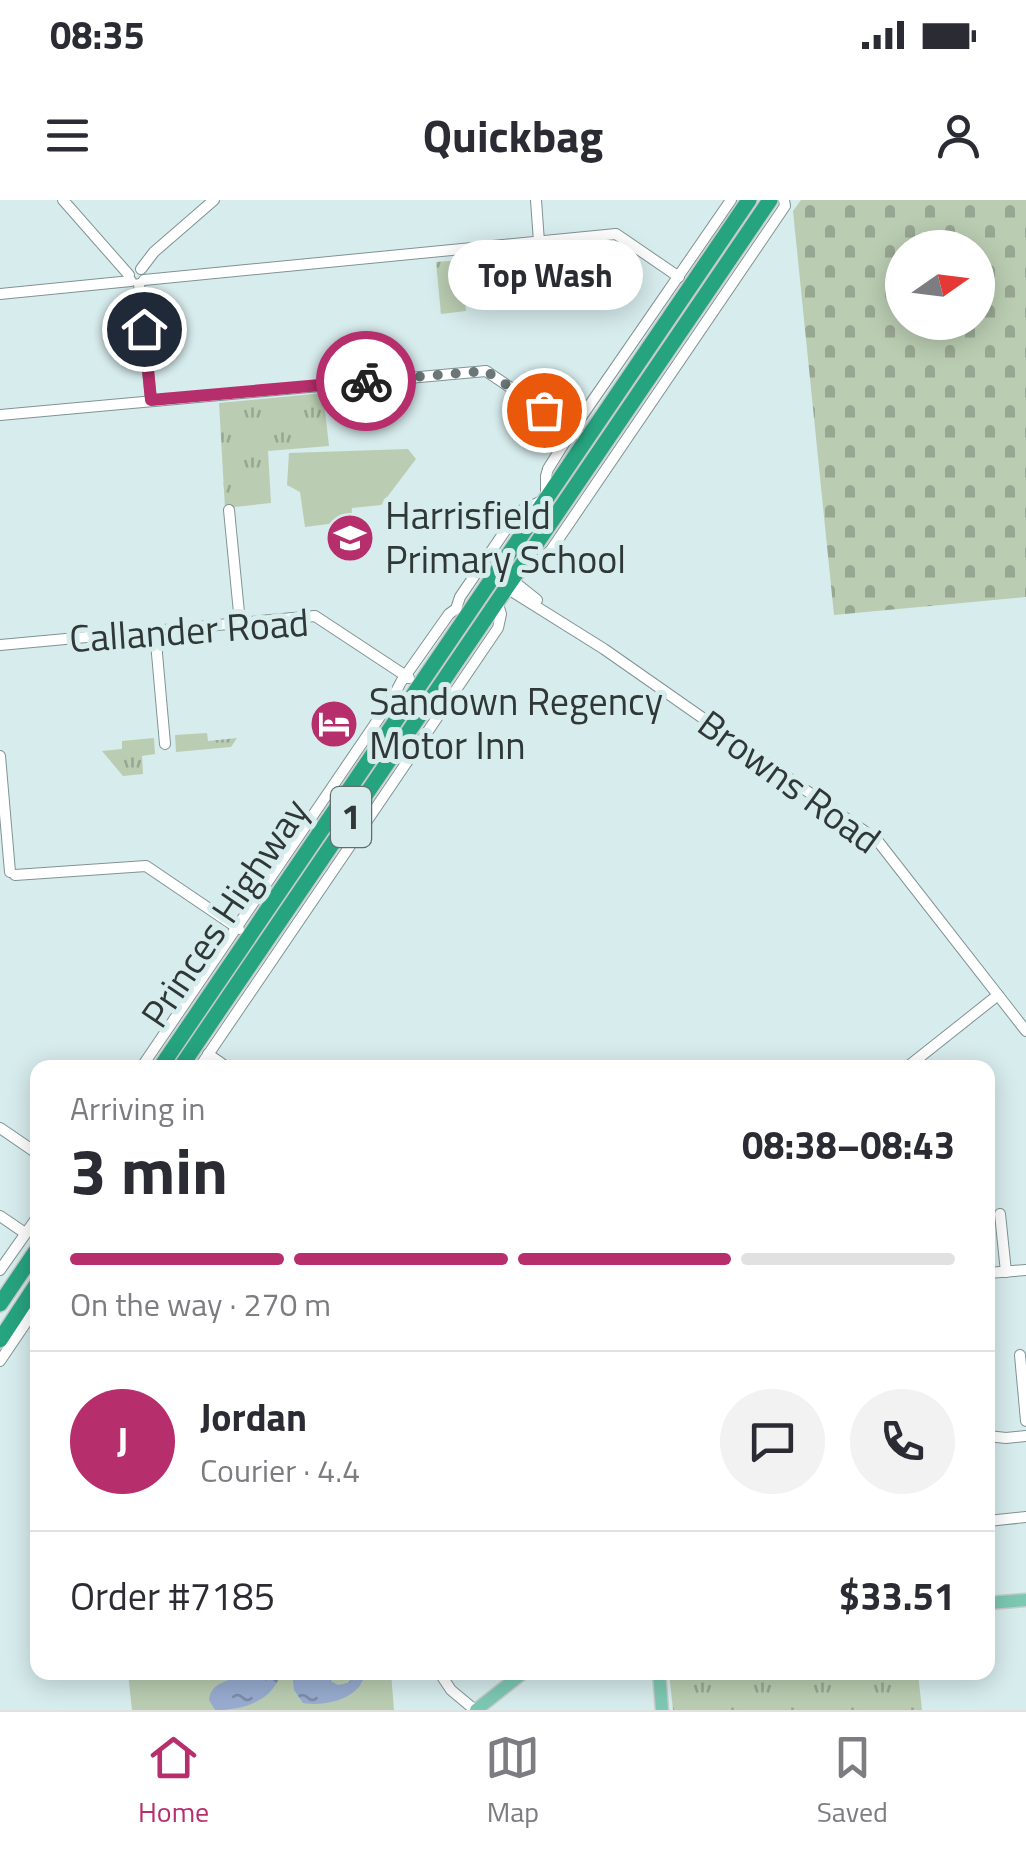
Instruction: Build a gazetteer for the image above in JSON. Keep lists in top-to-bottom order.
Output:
{
  "streets": {
    "highway": ["1", "Princes Highway"],
    "street": ["Callander Road", "Browns Road"]
  },
  "crossings": [
    ["Callander Road", "Princes Highway"],
    ["Browns Road", "Princes Highway"]
  ],
  "places": {
    "other": ["Top Wash"],
    "school or university": ["Harrisfield Primary School"],
    "hotel": ["Sandown Regency Motor Inn"]
  },
  "north": "right",
  "page": {
    "status": "08:35",
    "header": "Quickbag",
    "bubble": "Top Wash",
    "heading": ["3 min", "Arriving in", "08:38–08:43"],
    "panel": [
      "Jordan",
      "Courier · 4.4",
      "Order #7185",
      "$33.51"
    ],
    "bar": "On the way · 270 m",
    "round": "J",
    "tabs": ["Home", "Map", "Saved"]
  }
}
